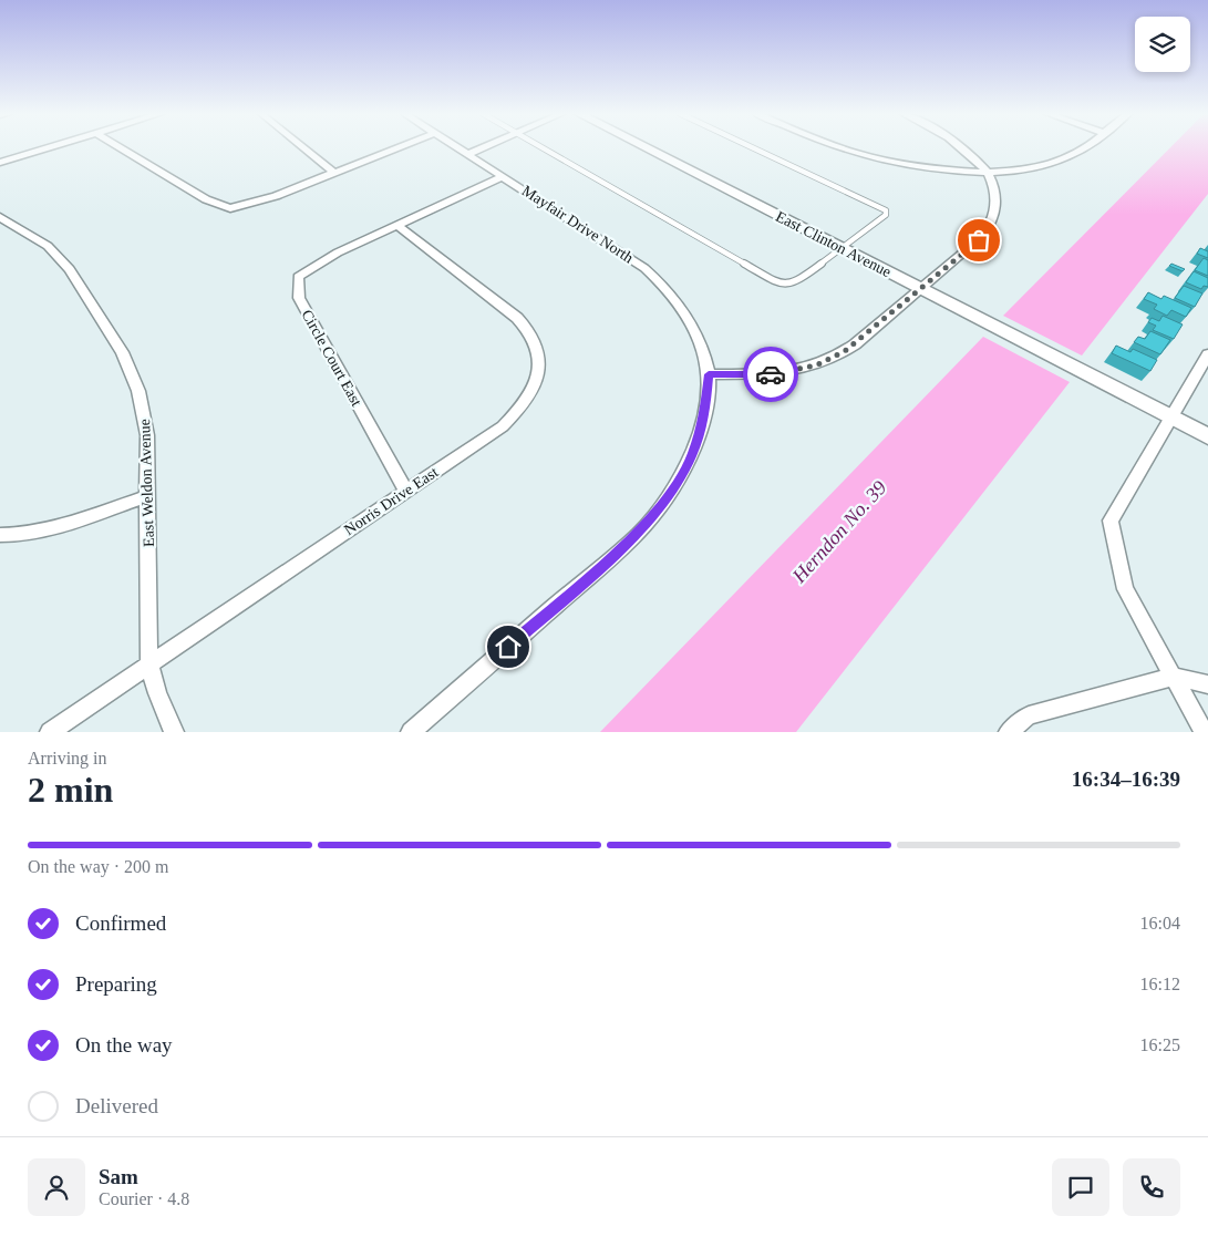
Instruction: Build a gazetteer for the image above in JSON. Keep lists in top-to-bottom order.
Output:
{
  "streets": {
    "main road": ["East Clinton Avenue"],
    "street": [
      "Mayfair Drive North",
      "Circle Court East",
      "East Weldon Avenue",
      "Norris Drive East"
    ]
  },
  "crossings": [
    ["Mayfair Drive North", "Circle Court East"],
    ["Circle Court East", "Norris Drive East"],
    ["East Weldon Avenue", "Norris Drive East"]
  ],
  "water": ["Herndon No. 39"],
  "page": {
    "heading": ["2 min", "Arriving in", "16:34–16:39"],
    "panel": ["Sam", "Courier · 4.8"],
    "bar": "On the way · 200 m",
    "list": [
      ["Confirmed", "16:04"],
      ["Preparing", "16:12"],
      ["On the way", "16:25"],
      "Delivered"
    ]
  }
}
